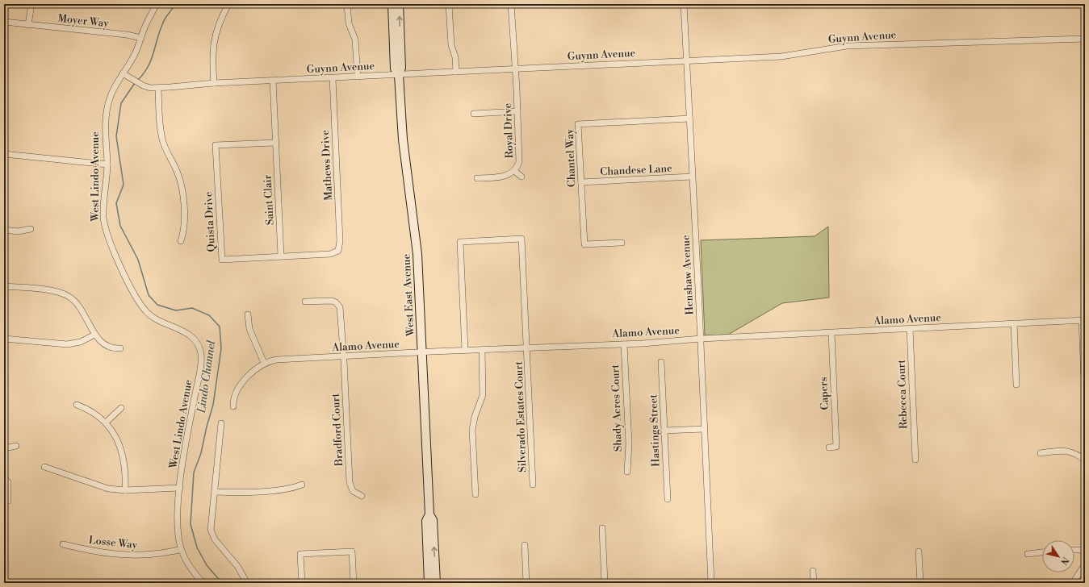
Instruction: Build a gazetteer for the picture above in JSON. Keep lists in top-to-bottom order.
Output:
{
  "streets": {
    "main road": ["West East Avenue"],
    "street": [
      "Moyer Way",
      "Guynn Avenue",
      "Royal Drive",
      "Chantel Way",
      "Mathews Drive",
      "Chandese Lane",
      "West Lindo Avenue",
      "Saint Clair",
      "Quista Drive",
      "Henshaw Avenue",
      "Alamo Avenue",
      "Capers",
      "Rebecca Court",
      "Shady Acres Court",
      "Silverado Estates Court",
      "Bradford Court",
      "Hastings Street",
      "Losse Way"
    ]
  },
  "crossings": [
    ["Moyer Way", "West Lindo Avenue"],
    ["Guynn Avenue", "Royal Drive"],
    ["Guynn Avenue", "Mathews Drive"],
    ["Guynn Avenue", "West Lindo Avenue"],
    ["Guynn Avenue", "Saint Clair"],
    ["Guynn Avenue", "Henshaw Avenue"],
    ["Guynn Avenue", "West East Avenue"],
    ["Chantel Way", "Chandese Lane"],
    ["Chantel Way", "Henshaw Avenue"],
    ["Mathews Drive", "Quista Drive"],
    ["Chandese Lane", "Henshaw Avenue"],
    ["West Lindo Avenue", "Losse Way"],
    ["Saint Clair", "Quista Drive"],
    ["Henshaw Avenue", "Alamo Avenue"],
    ["West East Avenue", "Alamo Avenue"],
    ["Alamo Avenue", "Capers"],
    ["Alamo Avenue", "Rebecca Court"],
    ["Alamo Avenue", "Shady Acres Court"],
    ["Alamo Avenue", "Silverado Estates Court"],
    ["Alamo Avenue", "Bradford Court"]
  ],
  "water": ["Lindo Channel"],
  "north": "bottom right"
}
